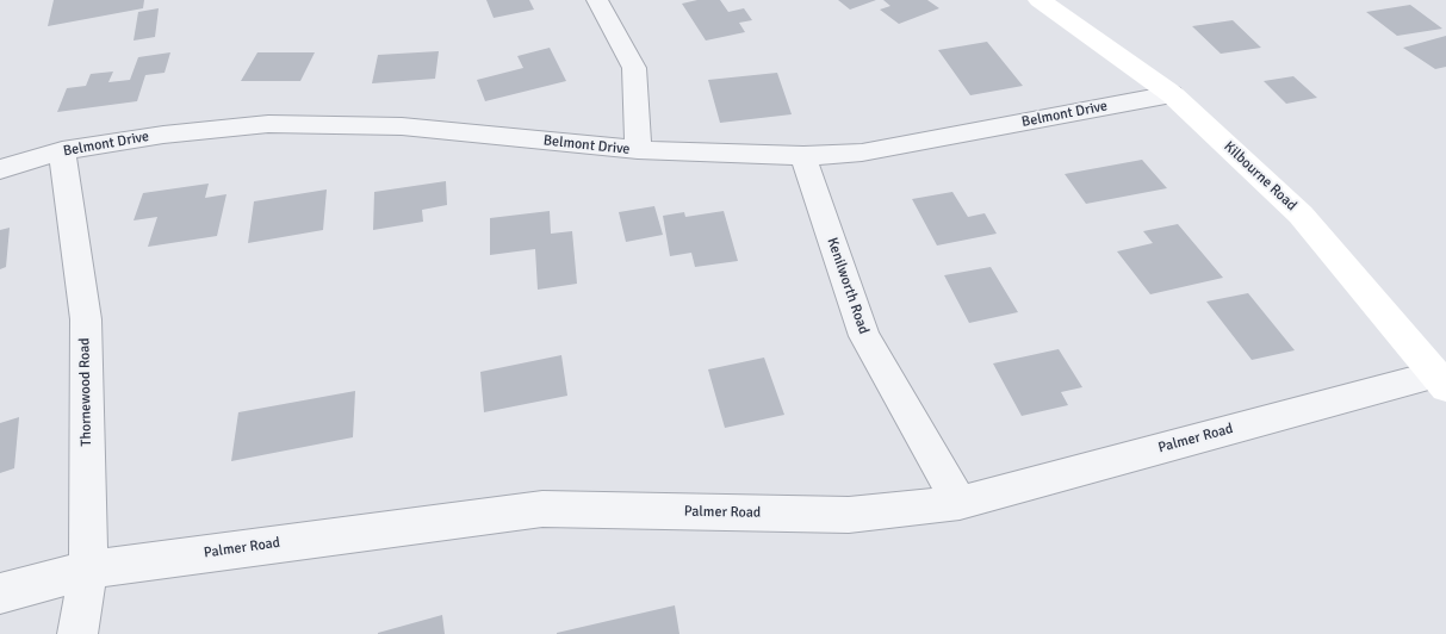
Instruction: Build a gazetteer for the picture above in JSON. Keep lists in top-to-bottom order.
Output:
{
  "streets": {
    "street": [
      "Belmont Drive",
      "Kilbourne Road",
      "Kenilworth Road",
      "Thornewood Road",
      "Palmer Road"
    ]
  },
  "crossings": [
    ["Belmont Drive", "Kilbourne Road"],
    ["Belmont Drive", "Kenilworth Road"],
    ["Belmont Drive", "Thornewood Road"],
    ["Kilbourne Road", "Palmer Road"],
    ["Kenilworth Road", "Palmer Road"],
    ["Thornewood Road", "Palmer Road"]
  ]
}
